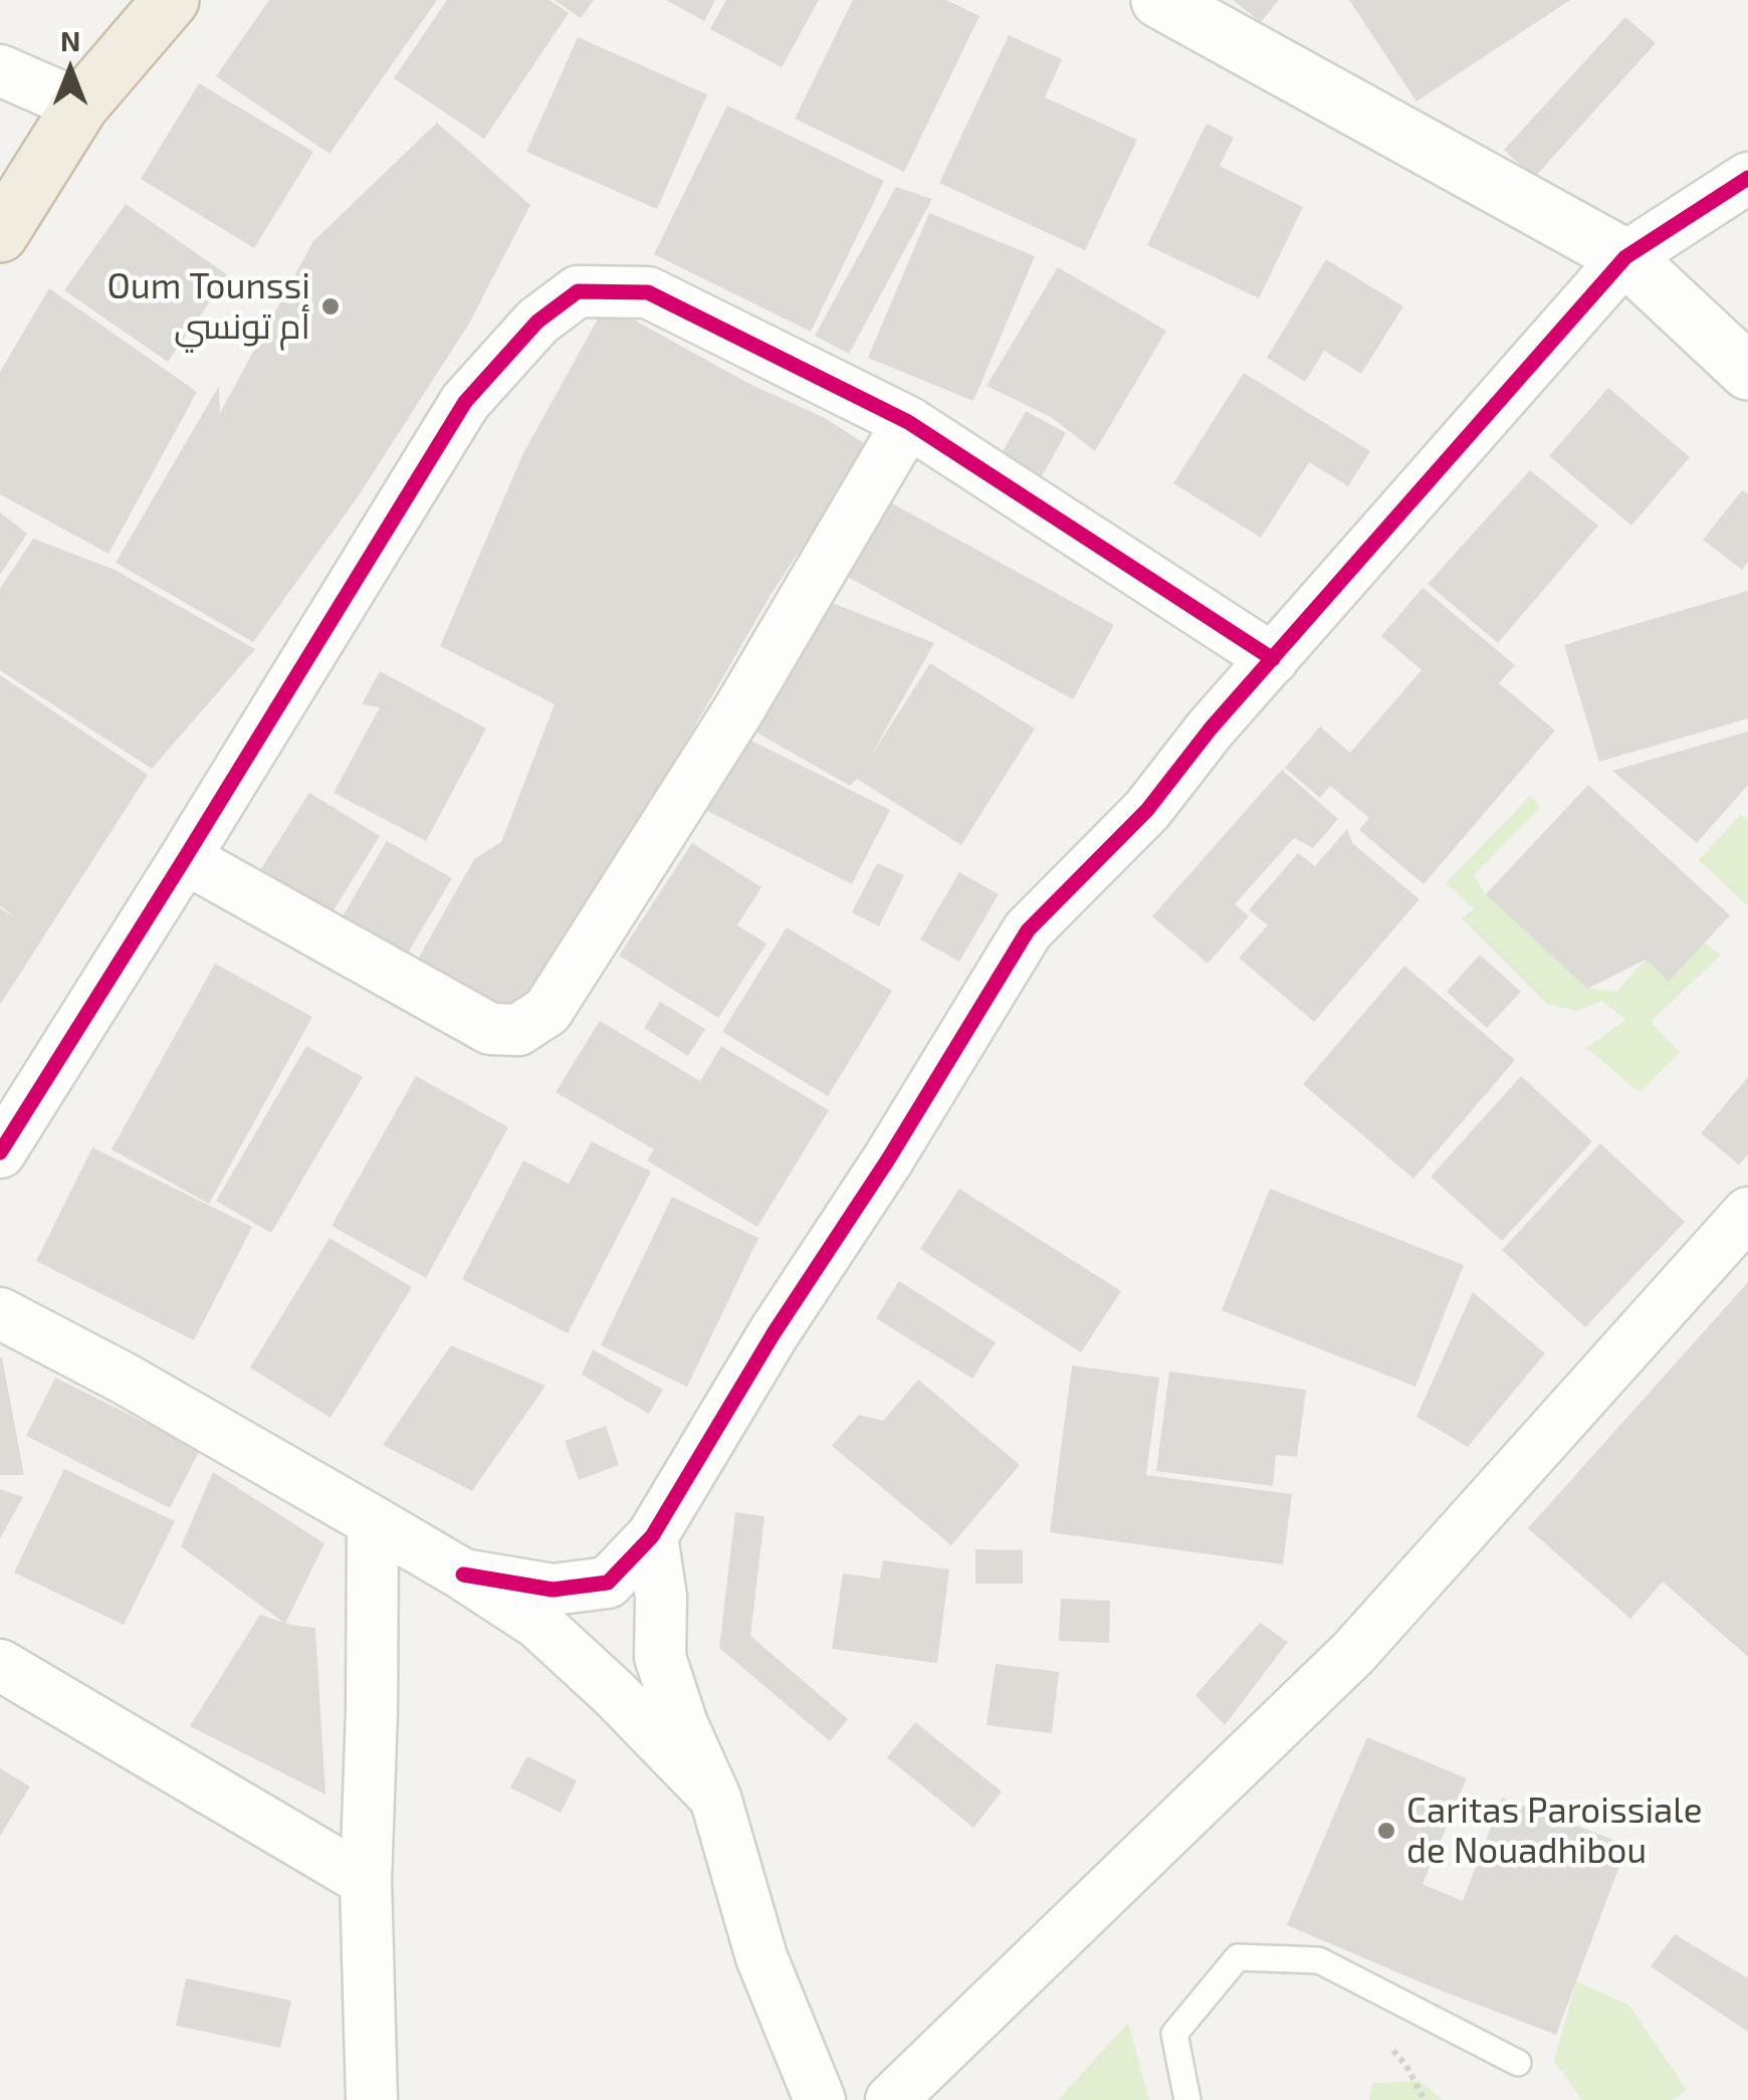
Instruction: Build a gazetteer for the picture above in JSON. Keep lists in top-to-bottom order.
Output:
{
  "places": ["Oum Tounssi أم تونسي", "Caritas Paroissiale de Nouadhibou"],
  "north": "top"
}
